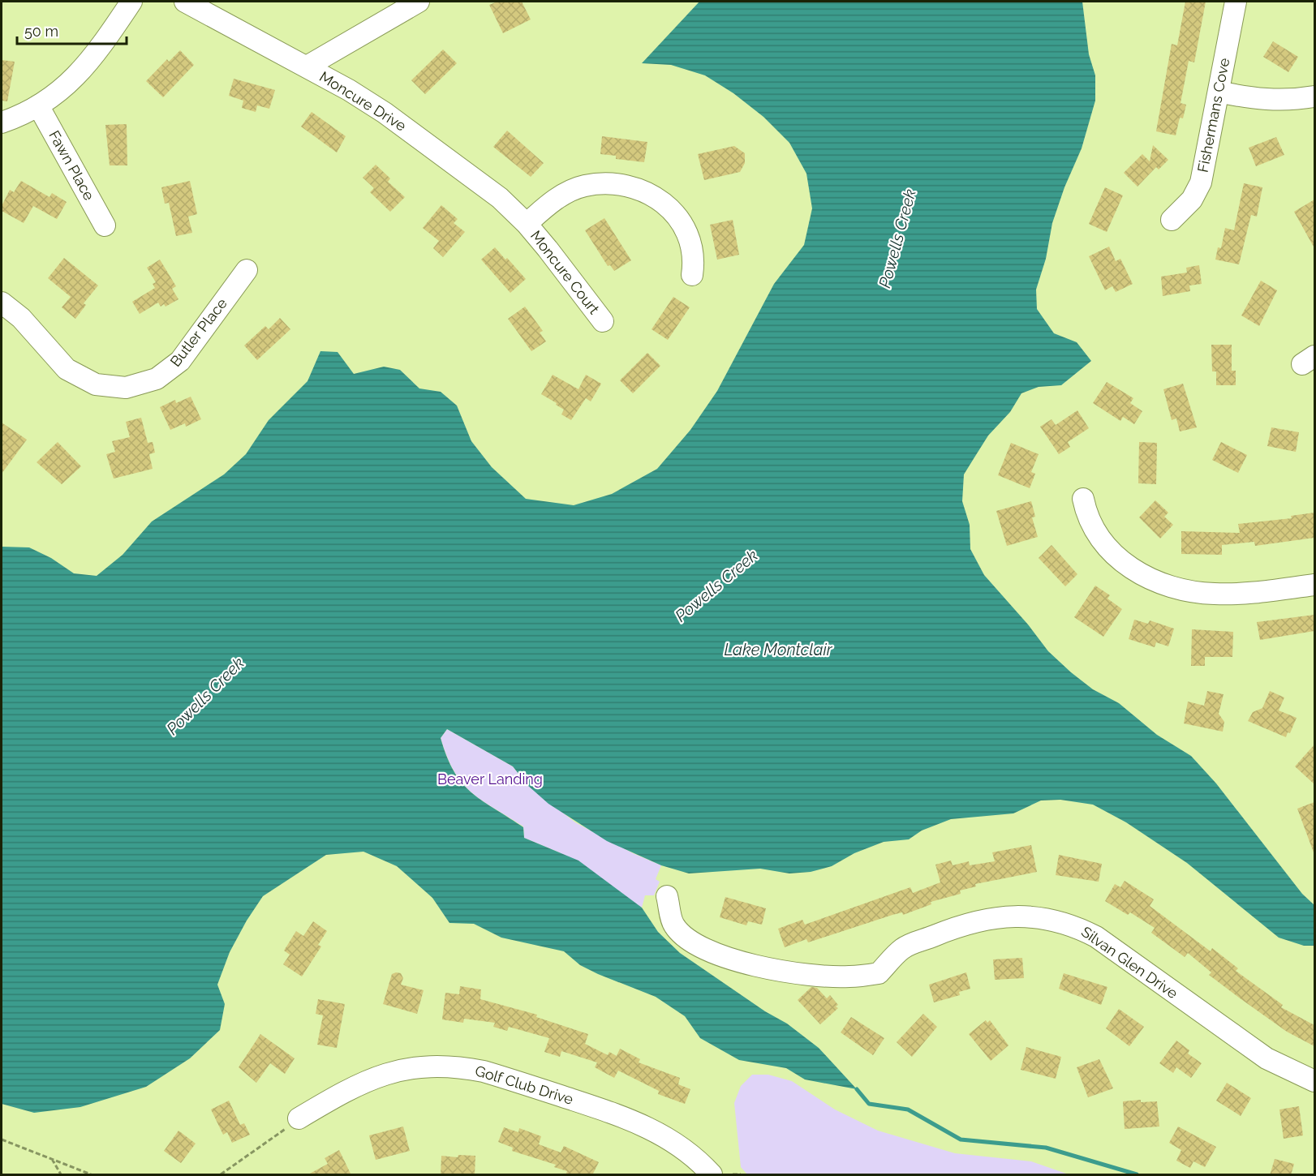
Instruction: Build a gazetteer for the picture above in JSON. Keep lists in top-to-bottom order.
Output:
{
  "streets": {
    "street": [
      "Moncure Drive",
      "Fishermans Cove",
      "Fawn Place",
      "Moncure Court",
      "Butler Place",
      "Silvan Glen Drive",
      "Golf Club Drive"
    ]
  },
  "crossings": [
    ["Moncure Drive", "Moncure Court"]
  ],
  "water": ["Powells Creek", "Lake Montclair"],
  "parks": ["Beaver Landing"],
  "scale_bar": "50 m"
}
